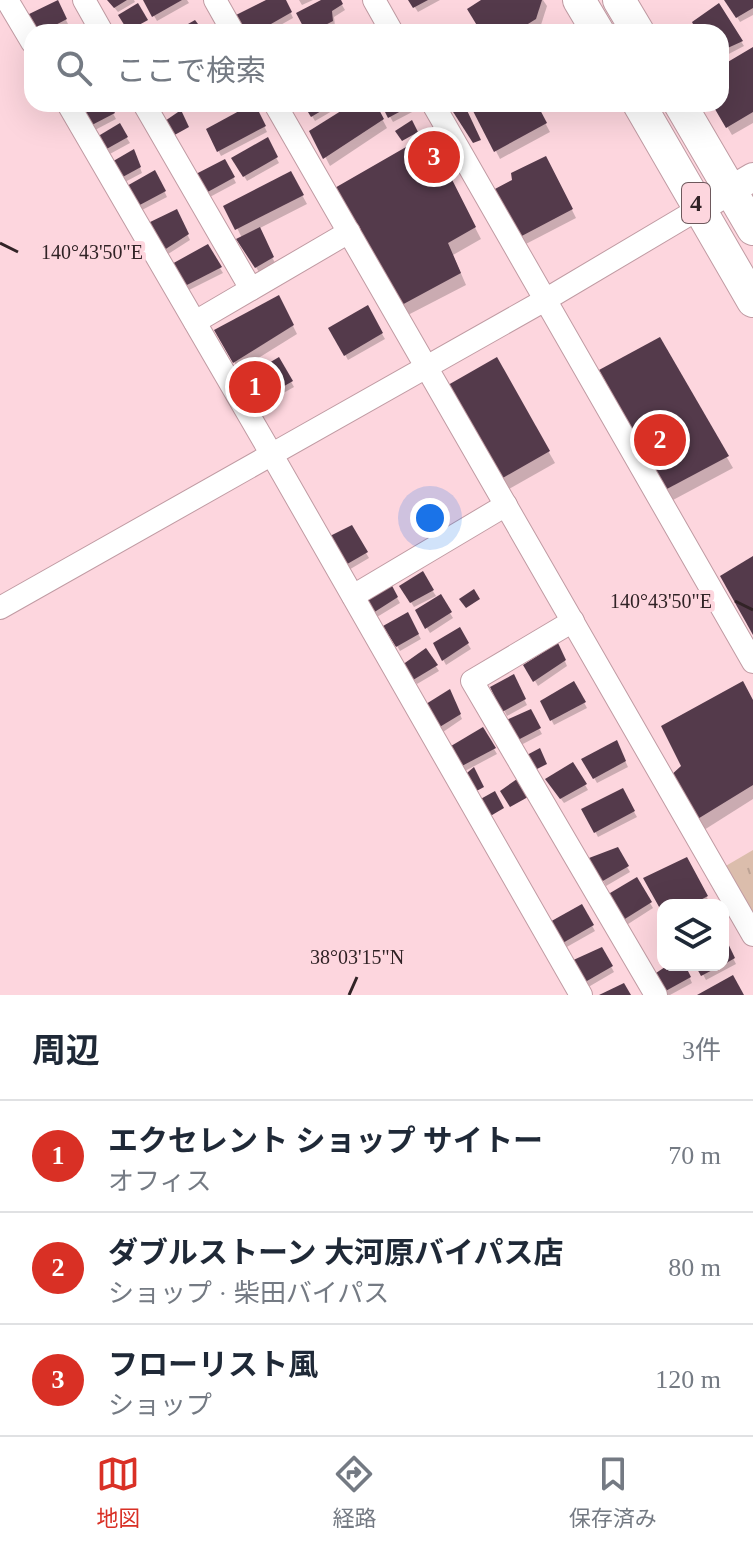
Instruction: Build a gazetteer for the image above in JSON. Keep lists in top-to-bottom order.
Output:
{
  "streets": {
    "highway": ["4"]
  },
  "page": {
    "search": "ここで検索",
    "pins": ["3", "1", "2"],
    "heading": ["周辺", "3件"],
    "list": [
      {
        "mark": "1",
        "name": "エクセレント ショップ サイトー",
        "note": "オフィス",
        "value": "70 m"
      },
      {
        "mark": "2",
        "name": "ダブルストーン 大河原バイパス店",
        "note": "ショップ · 柴田バイパス",
        "value": "80 m"
      },
      {
        "mark": "3",
        "name": "フローリスト風",
        "note": "ショップ",
        "value": "120 m"
      }
    ],
    "nav": ["地図", "経路", "保存済み"]
  },
  "coordinates": ["140°43'50\"E", "38°03'15\"N"]
}
